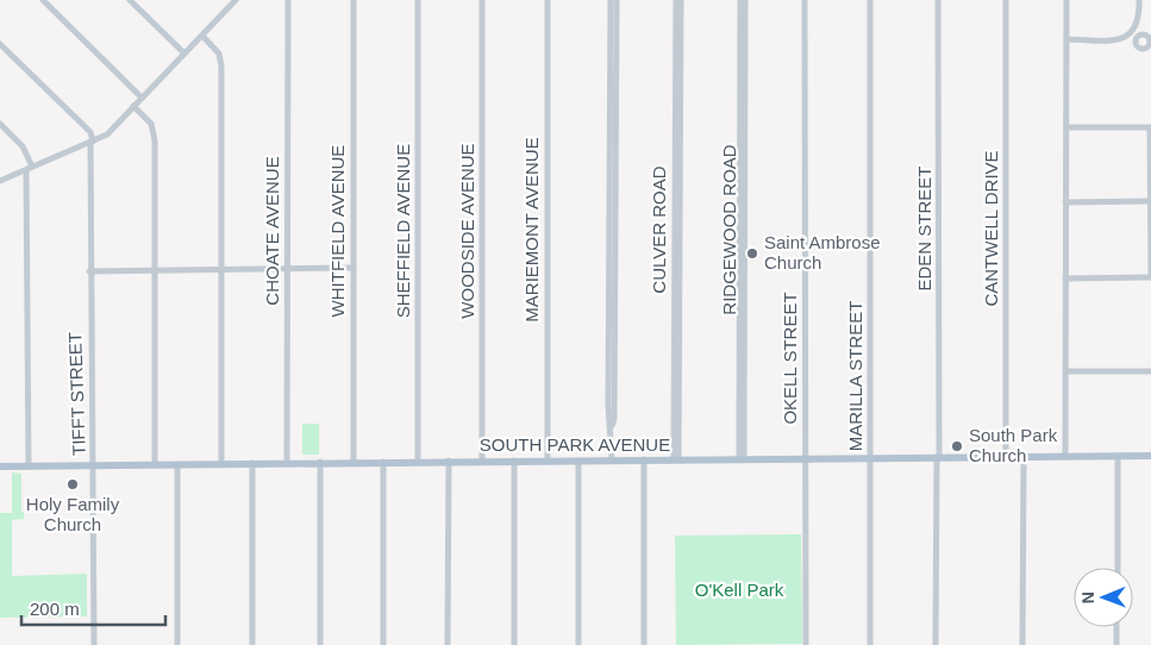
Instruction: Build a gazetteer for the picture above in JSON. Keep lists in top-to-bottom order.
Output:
{
  "streets": {
    "main road": ["SOUTH PARK AVENUE"],
    "street": [
      "EDEN STREET",
      "CANTWELL DRIVE",
      "MARIEMONT AVENUE",
      "CULVER ROAD",
      "RIDGEWOOD ROAD",
      "CHOATE AVENUE",
      "WHITFIELD AVENUE",
      "SHEFFIELD AVENUE",
      "WOODSIDE AVENUE",
      "OKELL STREET",
      "MARILLA STREET",
      "TIFFT STREET"
    ]
  },
  "crossings": [
    ["EDEN STREET", "SOUTH PARK AVENUE"],
    ["CANTWELL DRIVE", "SOUTH PARK AVENUE"],
    ["MARIEMONT AVENUE", "SOUTH PARK AVENUE"],
    ["CULVER ROAD", "SOUTH PARK AVENUE"],
    ["RIDGEWOOD ROAD", "SOUTH PARK AVENUE"],
    ["CHOATE AVENUE", "SOUTH PARK AVENUE"],
    ["WHITFIELD AVENUE", "SOUTH PARK AVENUE"],
    ["SHEFFIELD AVENUE", "SOUTH PARK AVENUE"],
    ["WOODSIDE AVENUE", "SOUTH PARK AVENUE"],
    ["OKELL STREET", "SOUTH PARK AVENUE"],
    ["MARILLA STREET", "SOUTH PARK AVENUE"],
    ["TIFFT STREET", "SOUTH PARK AVENUE"]
  ],
  "parks": ["O'Kell Park"],
  "places": ["Saint Ambrose Church", "South Park Church", "Holy Family Church"],
  "scale_bar": "200 m",
  "north": "left"
}
